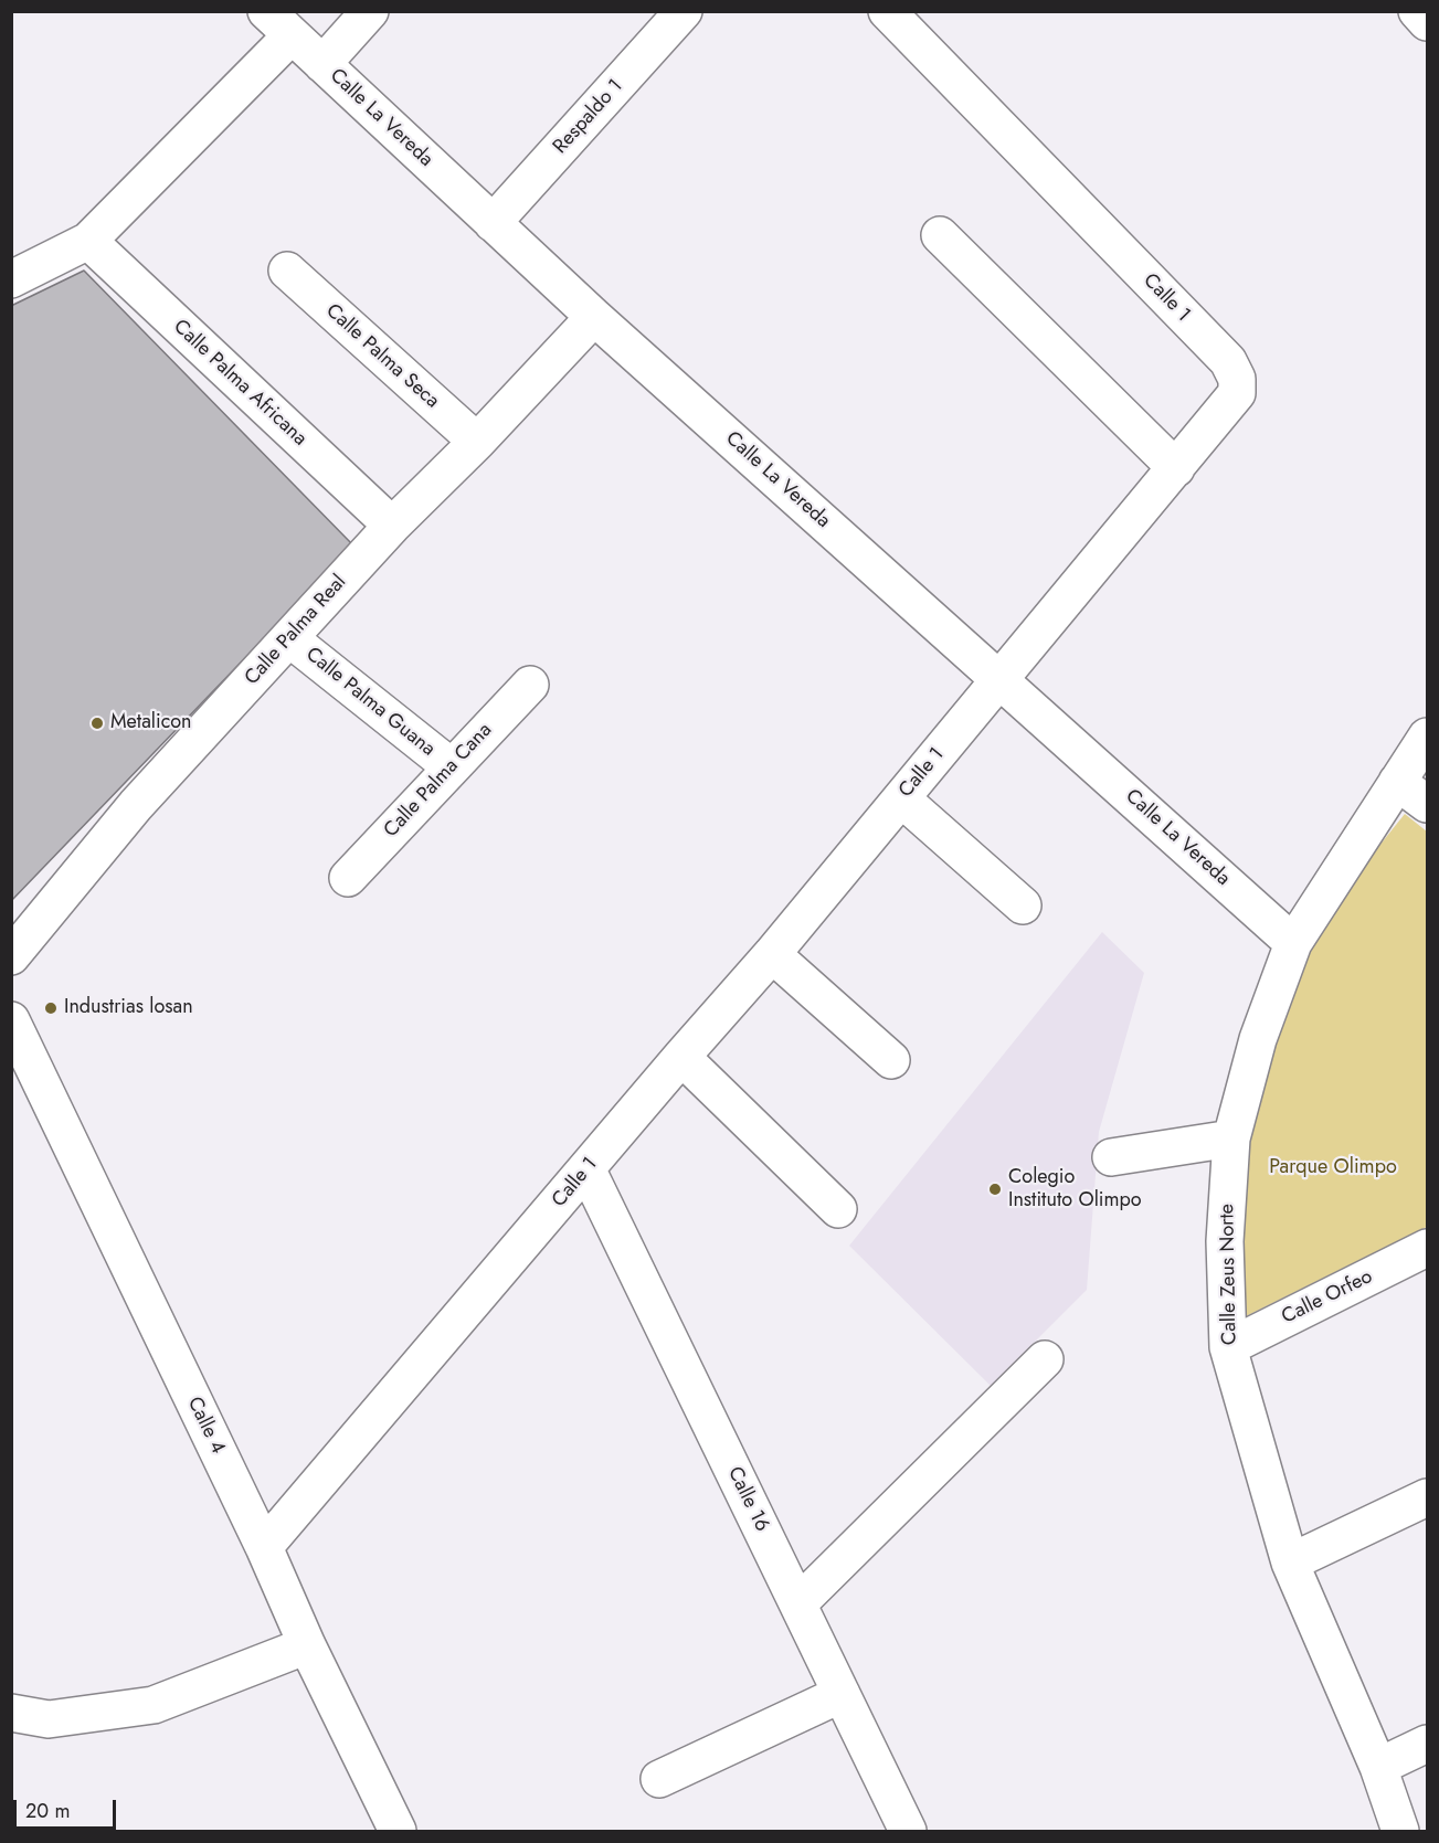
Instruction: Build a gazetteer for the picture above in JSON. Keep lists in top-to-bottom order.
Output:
{
  "streets": {
    "street": [
      "Respaldo 1",
      "Calle La Vereda",
      "Calle 1",
      "Calle Palma Seca",
      "Calle Palma Africana",
      "Calle Palma Real",
      "Calle Palma Guana",
      "Calle Palma Cana",
      "Calle Zeus Norte",
      "Calle Orfeo",
      "Calle 4",
      "Calle 16"
    ]
  },
  "crossings": [
    ["Respaldo 1", "Calle La Vereda"],
    ["Calle La Vereda", "Calle 1"],
    ["Calle La Vereda", "Calle Palma Real"],
    ["Calle La Vereda", "Calle Zeus Norte"],
    ["Calle 1", "Calle 4"],
    ["Calle 1", "Calle 16"],
    ["Calle Palma Seca", "Calle Palma Real"],
    ["Calle Palma Africana", "Calle Palma Real"],
    ["Calle Palma Real", "Calle Palma Guana"],
    ["Calle Palma Guana", "Calle Palma Cana"],
    ["Calle Zeus Norte", "Calle Orfeo"]
  ],
  "parks": ["Parque Olimpo"],
  "places": ["Metalicon", "Industrias losan", "Colegio Instituto Olimpo"],
  "scale_bar": "20 m"
}
